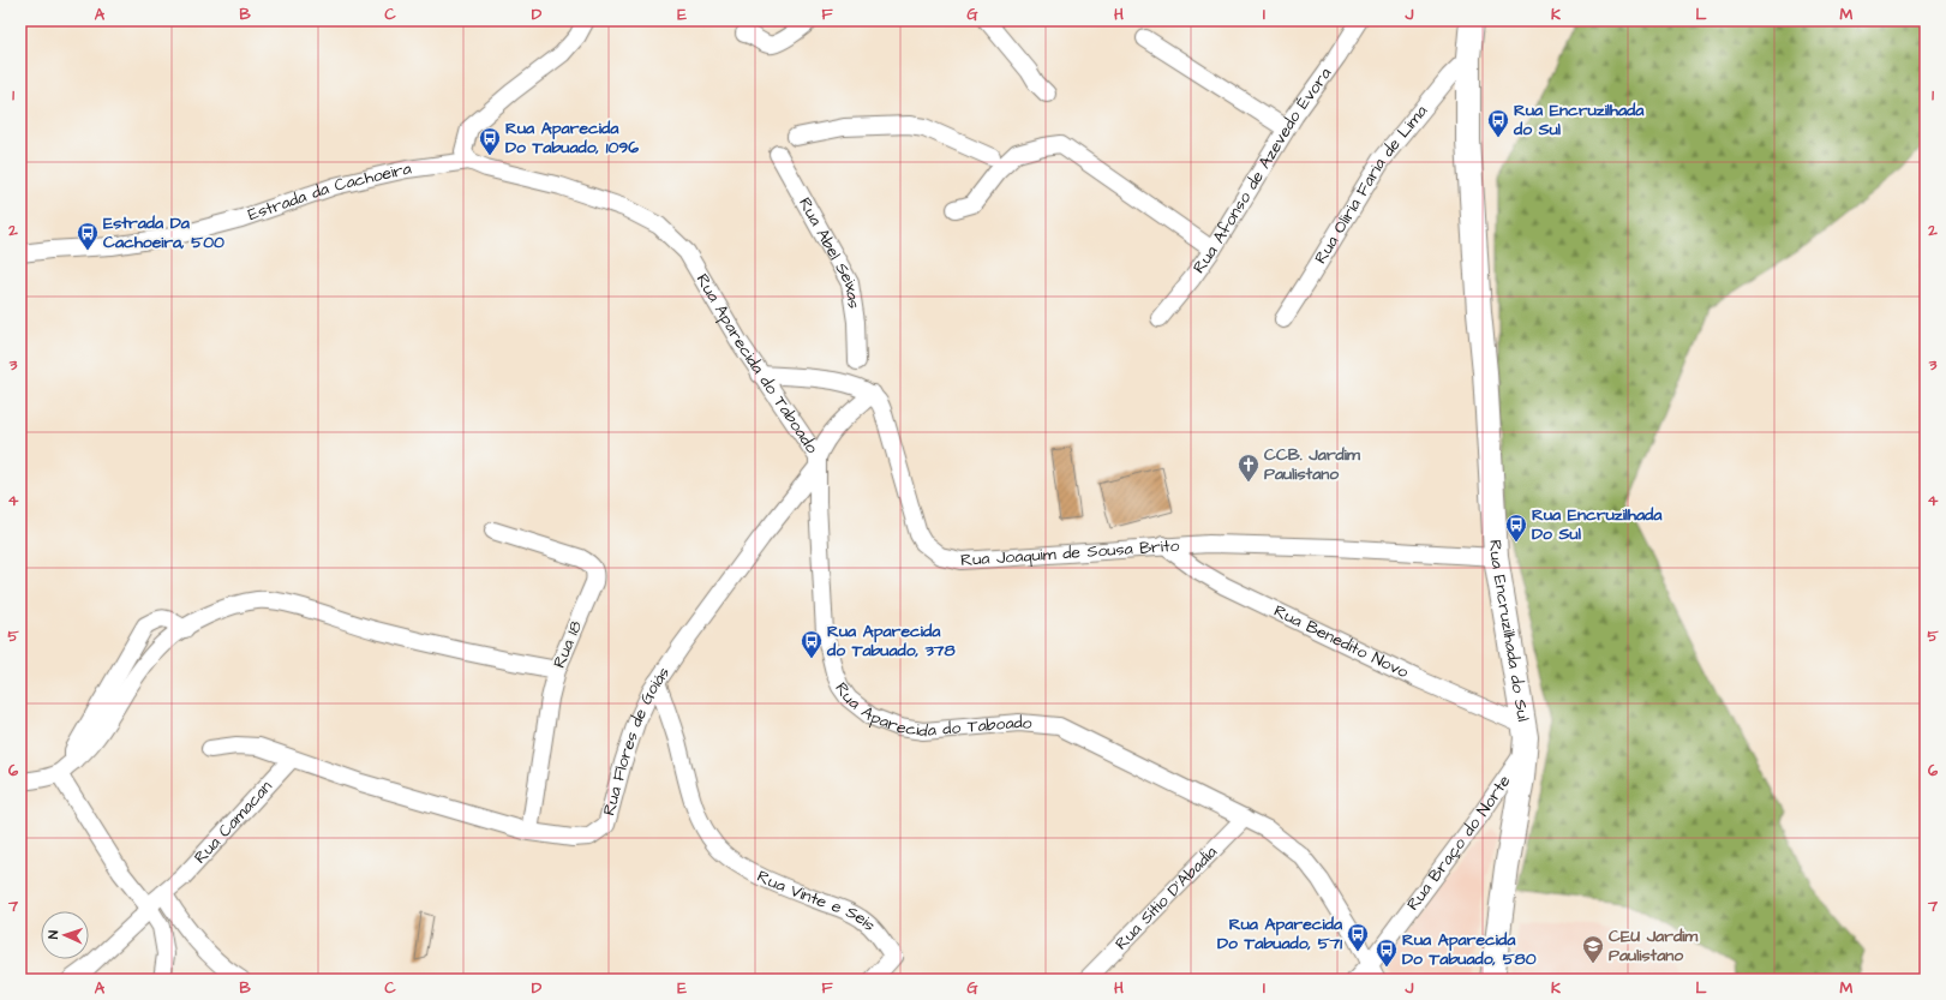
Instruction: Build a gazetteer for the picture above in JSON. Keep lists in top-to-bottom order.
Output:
{
  "streets": {
    "street": [
      "Rua Afonso de Azevedo Évora",
      "Rua Oliria Faria de Lima",
      "Estrada da Cachoeira",
      "Rua Abel Seixas",
      "Rua Aparecida do Taboado",
      "Rua Joaquim de Sousa Brito",
      "Rua Encruzilhada do Sul",
      "Rua Benedito Novo",
      "Rua 18",
      "Rua Flores de Goiás",
      "Rua Camacan",
      "Rua Braço do Norte",
      "Rua Sítio D'Abadia",
      "Rua Vinte e Seis"
    ]
  },
  "crossings": [
    ["Rua Oliria Faria de Lima", "Rua Encruzilhada do Sul"],
    ["Estrada da Cachoeira", "Rua Aparecida do Taboado"],
    ["Rua Aparecida do Taboado", "Rua Flores de Goiás"],
    ["Rua Aparecida do Taboado", "Rua Braço do Norte"],
    ["Rua Aparecida do Taboado", "Rua Sítio D'Abadia"],
    ["Rua Joaquim de Sousa Brito", "Rua Encruzilhada do Sul"],
    ["Rua Joaquim de Sousa Brito", "Rua Benedito Novo"],
    ["Rua Joaquim de Sousa Brito", "Rua Flores de Goiás"],
    ["Rua Encruzilhada do Sul", "Rua Benedito Novo"],
    ["Rua Encruzilhada do Sul", "Rua Braço do Norte"],
    ["Rua 18", "Rua Flores de Goiás"],
    ["Rua Flores de Goiás", "Rua Camacan"],
    ["Rua Flores de Goiás", "Rua Vinte e Seis"]
  ],
  "places": {
    "bus stop": [
      "Rua Encruzilhada do Sul",
      "Rua Aparecida Do Tabuado, 1096",
      "Estrada Da Cachoeira, 500",
      "Rua Encruzilhada Do Sul",
      "Rua Aparecida do Tabuado, 378",
      "Rua Aparecida Do Tabuado, 571",
      "Rua Aparecida Do Tabuado, 580"
    ],
    "church": ["CCB. Jardim Paulistano"],
    "school or university": ["CEU Jardim Paulistano"]
  },
  "north": "left",
  "grid": {
    "columns": [
      "A",
      "B",
      "C",
      "D",
      "E",
      "F",
      "G",
      "H",
      "I",
      "J",
      "K",
      "L",
      "M"
    ],
    "rows": [
      "1",
      "2",
      "3",
      "4",
      "5",
      "6",
      "7"
    ]
  }
}
